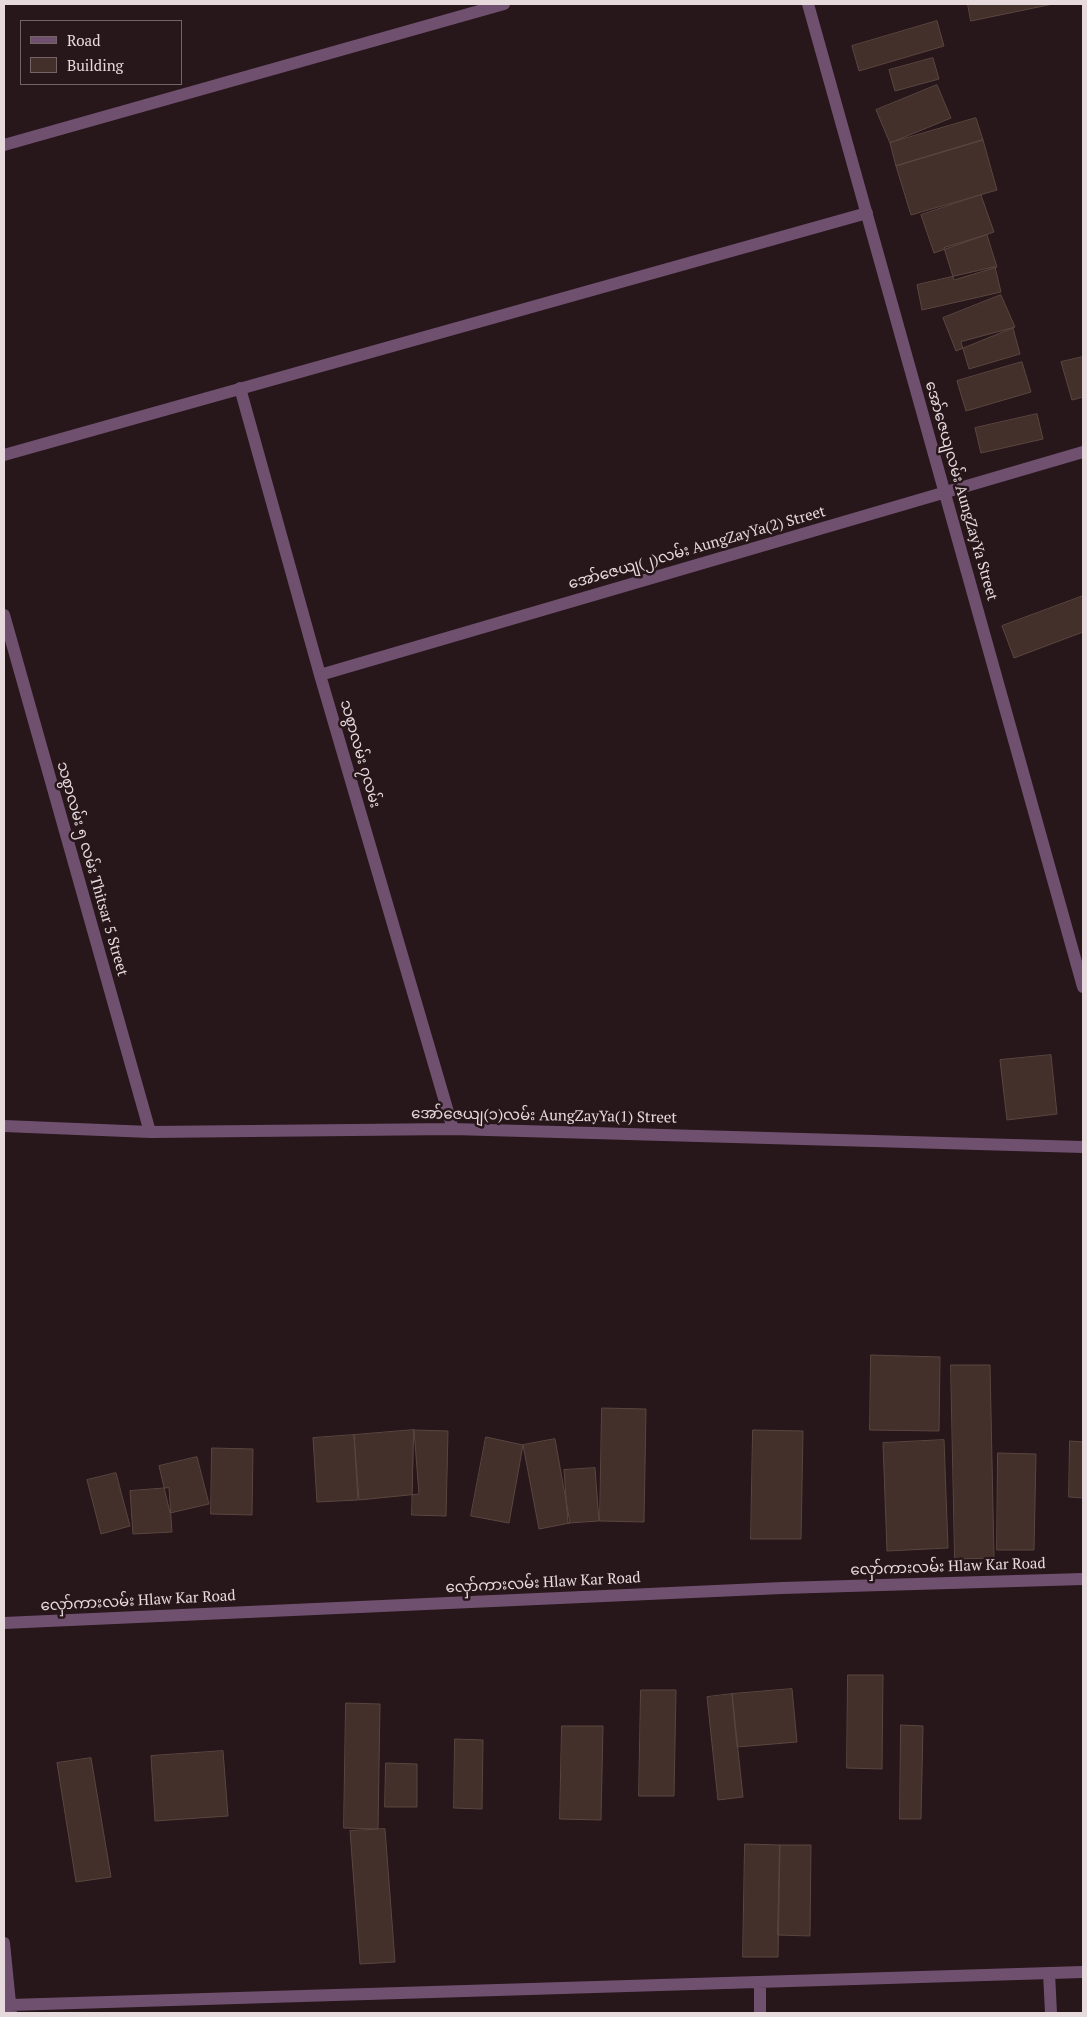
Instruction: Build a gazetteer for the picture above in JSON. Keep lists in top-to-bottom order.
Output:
{
  "streets": {
    "street": [
      "အော်ဇေယျလမ်း AungZayYa Street",
      "အော်ဇေယျ(၂)လမ်း AungZayYa(2) Street",
      "သစွာလမ်း ၇လမ်း",
      "သစွာလမ်း ၅ လမ်း Thitsar 5 Street",
      "အော်ဇေယျ(၁)လမ်း AungZayYa(1) Street",
      "လှော်ကားလမ်း Hlaw Kar Road"
    ]
  },
  "crossings": [
    ["အော်ဇေယျလမ်း AungZayYa Street", "အော်ဇေယျ(၂)လမ်း AungZayYa(2) Street"],
    ["အော်ဇေယျ(၂)လမ်း AungZayYa(2) Street", "သစွာလမ်း ၇လမ်း"],
    ["သစွာလမ်း ၇လမ်း", "အော်ဇေယျ(၁)လမ်း AungZayYa(1) Street"],
    ["သစွာလမ်း ၅ လမ်း Thitsar 5 Street", "အော်ဇေယျ(၁)လမ်း AungZayYa(1) Street"]
  ],
  "legend": ["Road", "Building"]
}
